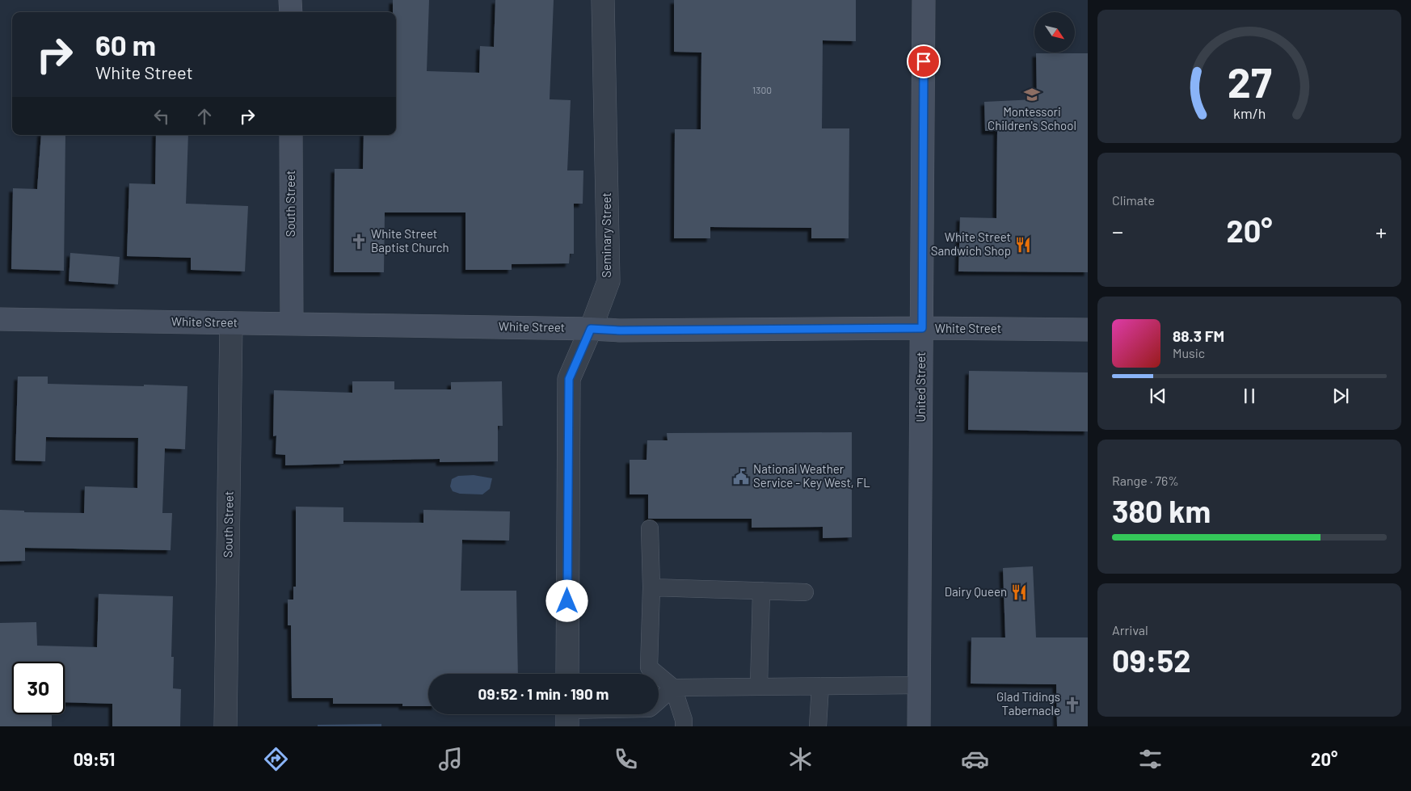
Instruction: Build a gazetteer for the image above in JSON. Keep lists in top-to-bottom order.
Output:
{
  "streets": {
    "street": [
      "South Street",
      "Seminary Street",
      "White Street",
      "United Street"
    ]
  },
  "crossings": [
    ["South Street", "White Street"],
    ["Seminary Street", "White Street"],
    ["White Street", "United Street"]
  ],
  "places": {
    "school or university": ["Montessori Children's School"],
    "church": ["White Street Baptist Church", "Glad Tidings Tabernacle"],
    "restaurant": ["White Street Sandwich Shop", "Dairy Queen"],
    "public building": ["National Weather Service - Key West, FL"]
  },
  "house_numbers": ["1300"],
  "north": "bottom right",
  "page": {
    "turn": ["60 m", "White Street"],
    "tile": [
      "Climate",
      ["Range · 76%", "380 km"],
      ["Arrival", "09:52"]
    ],
    "heat": ["−", "20°", "+"],
    "song": ["88.3 FM", "Music"],
    "limit": "30",
    "trip": "09:52 · 1 min · 190 m",
    "tabs": ["09:51", "20°"],
    "gauge": ["27", "km/h"]
  }
}
